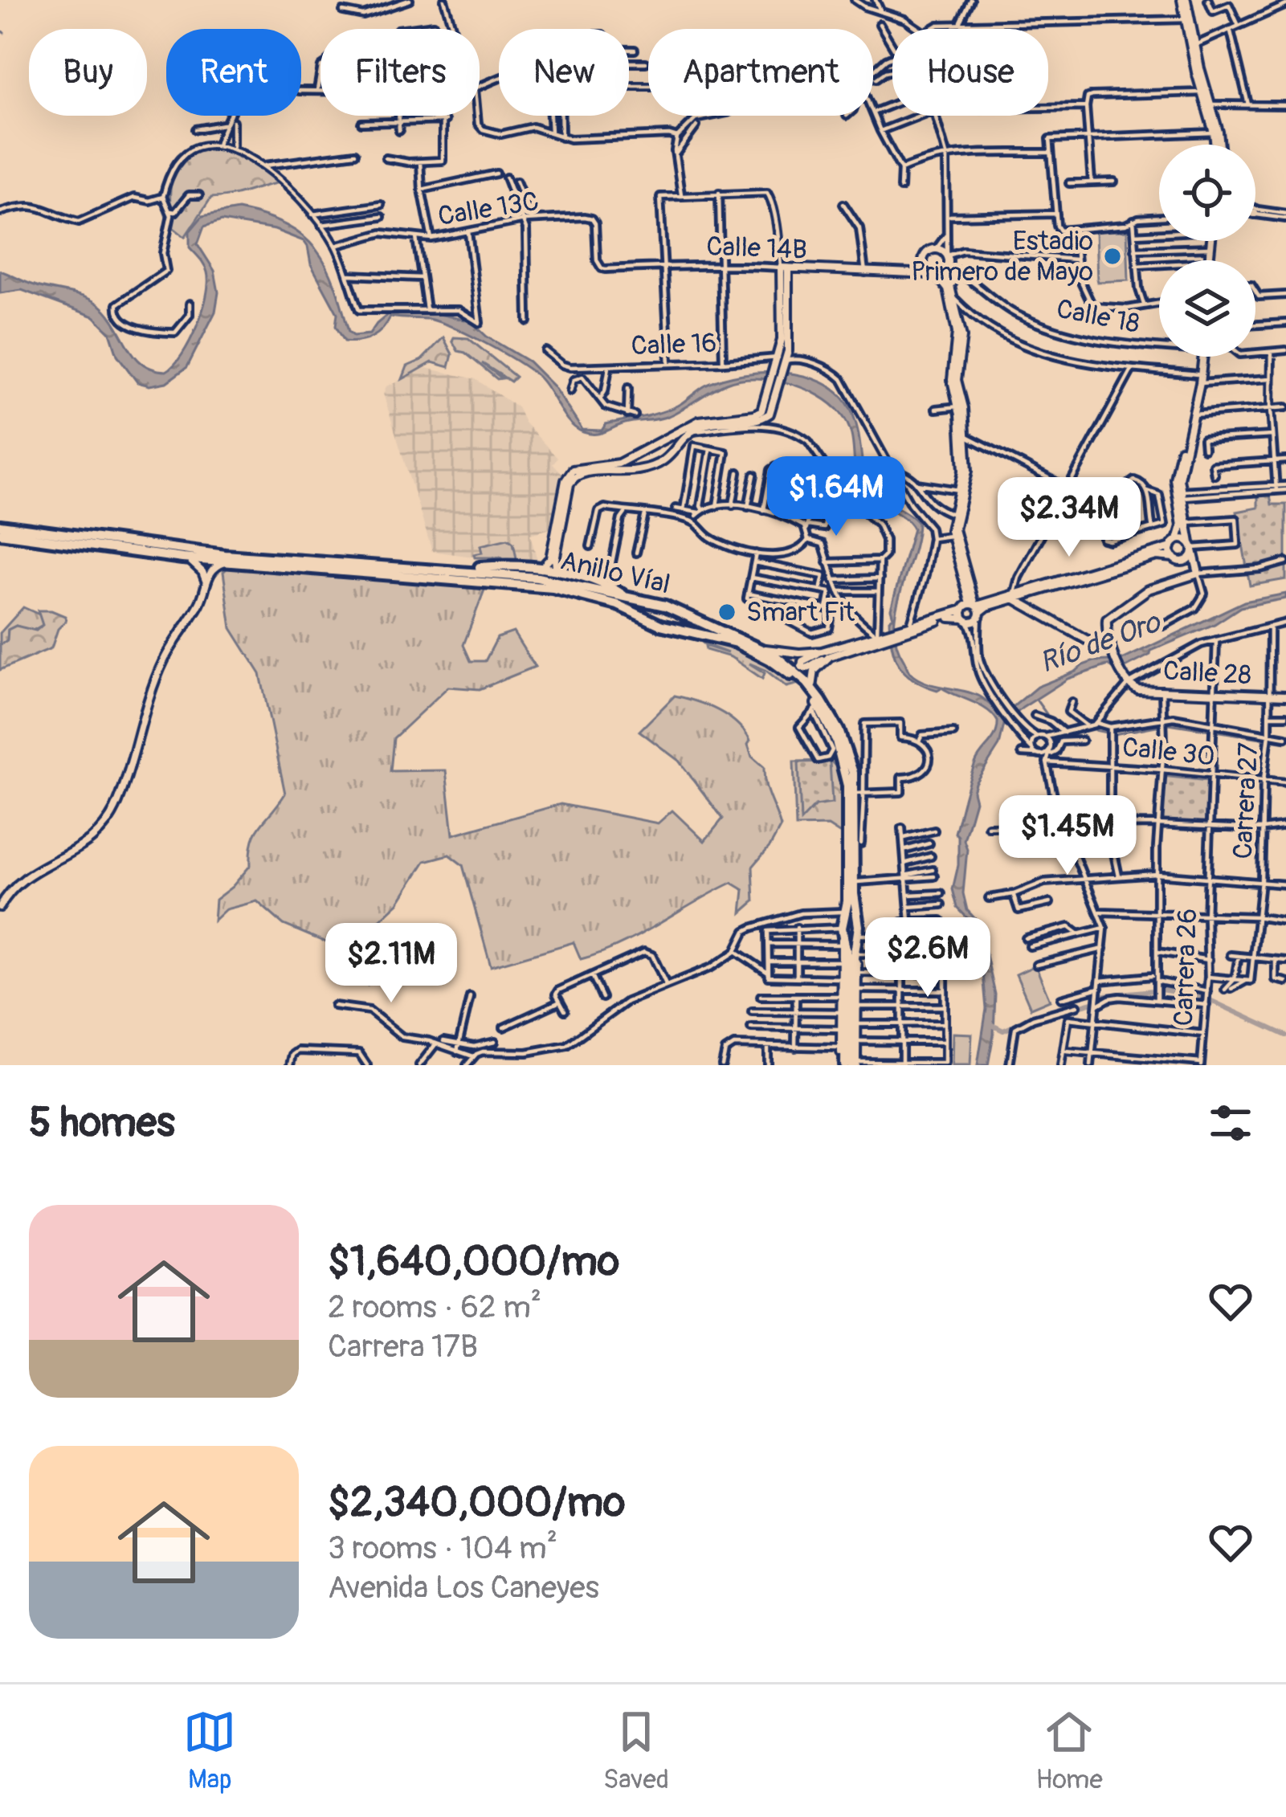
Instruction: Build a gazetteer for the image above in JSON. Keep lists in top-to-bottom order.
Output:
{
  "streets": {
    "highway": ["Anillo Víal"],
    "street": [
      "Calle 13C",
      "Calle 14B",
      "Calle 18",
      "Calle 16",
      "Calle 28",
      "Calle 30",
      "Carrera 27",
      "Carrera 26"
    ]
  },
  "crossings": [
    ["Calle 13C", "Calle 14B"],
    ["Calle 14B", "Calle 18"],
    ["Calle 28", "Carrera 27"],
    ["Calle 28", "Carrera 26"],
    ["Calle 30", "Carrera 27"],
    ["Calle 30", "Carrera 26"]
  ],
  "water": ["Río de Oro"],
  "places": ["Estadio Primero de Mayo", "Smart Fit"],
  "page": {
    "chip": [
      "Buy",
      "Rent",
      "Filters",
      "New",
      "Apartment",
      "House"
    ],
    "price": [
      "$1.64M",
      "$2.34M",
      "$1.45M",
      "$2.6M",
      "$2.11M"
    ],
    "heading": "5 homes",
    "list": [
      {
        "name": "$1,640,000/mo",
        "note": "2 rooms · 62 m² · Carrera 17B"
      },
      {
        "name": "$2,340,000/mo",
        "note": "3 rooms · 104 m² · Avenida Los Caneyes"
      }
    ],
    "tabs": ["Map", "Saved", "Home"]
  }
}
